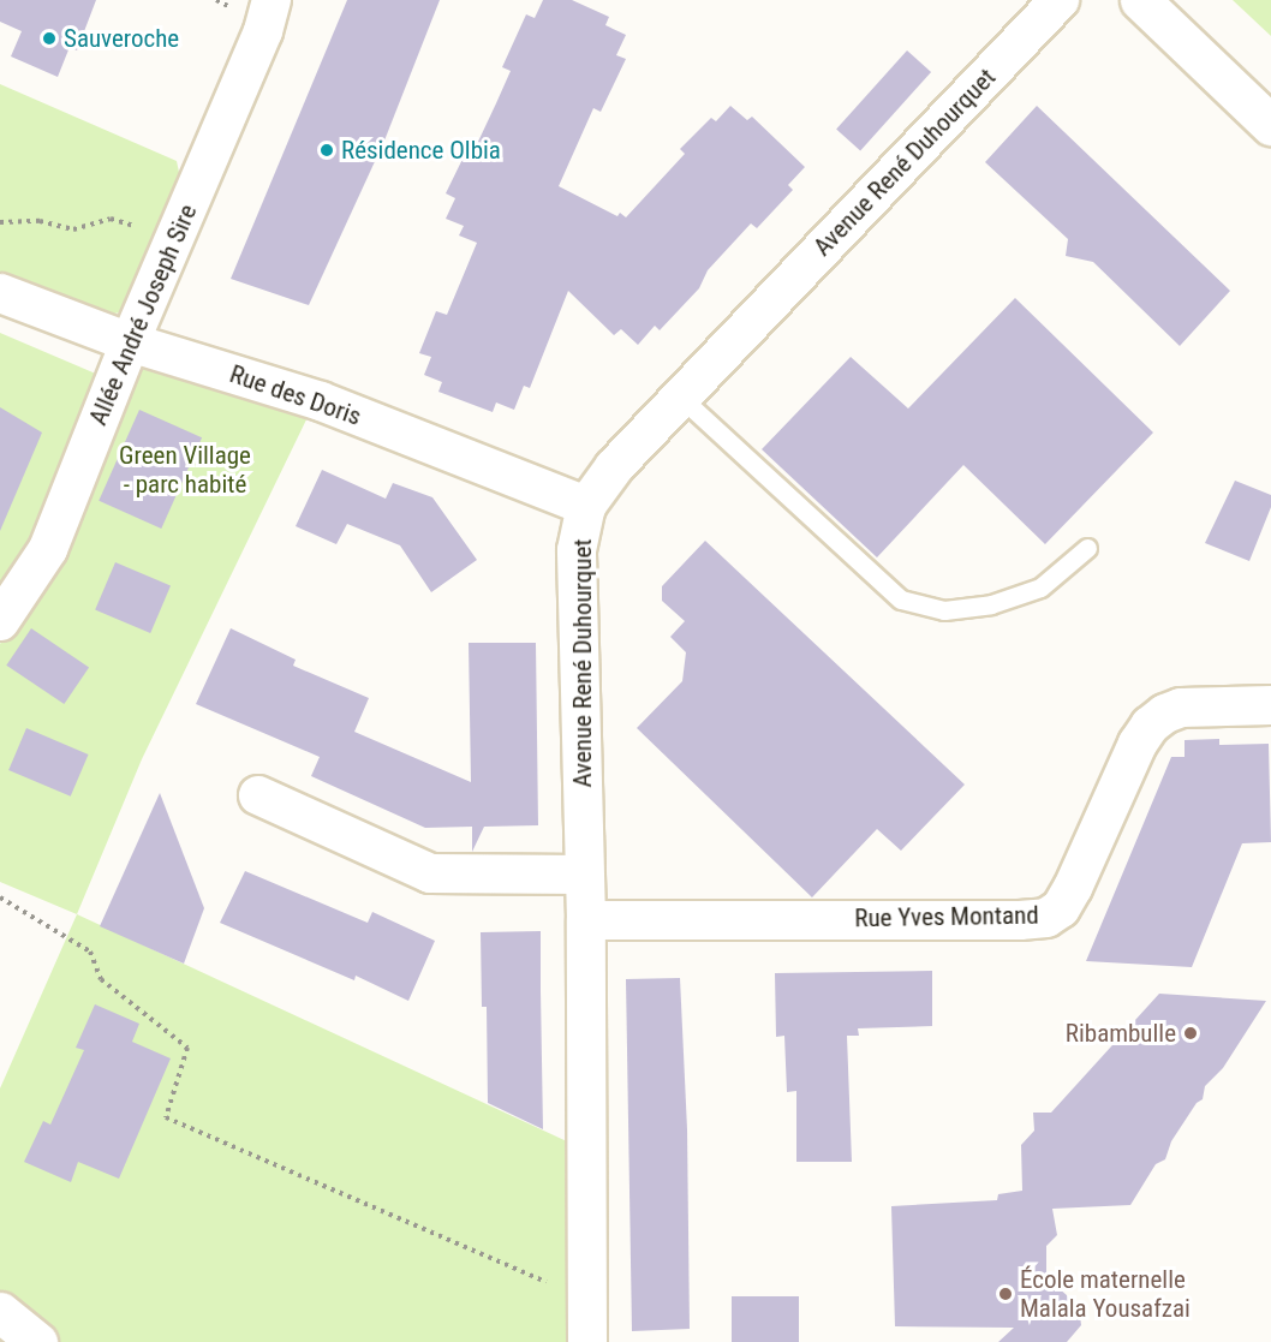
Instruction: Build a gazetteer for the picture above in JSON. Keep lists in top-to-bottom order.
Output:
{
  "streets": {
    "street": [
      "Avenue René Duhourquet",
      "Allée André Joseph Sire",
      "Rue des Doris",
      "Rue Yves Montand"
    ]
  },
  "crossings": [
    ["Avenue René Duhourquet", "Rue des Doris"],
    ["Avenue René Duhourquet", "Rue Yves Montand"],
    ["Allée André Joseph Sire", "Rue des Doris"]
  ],
  "parks": ["Green Village - parc habité"],
  "places": [
    "Sauveroche",
    "Résidence Olbia",
    "Ribambulle",
    "École maternelle Malala Yousafzai"
  ]
}
